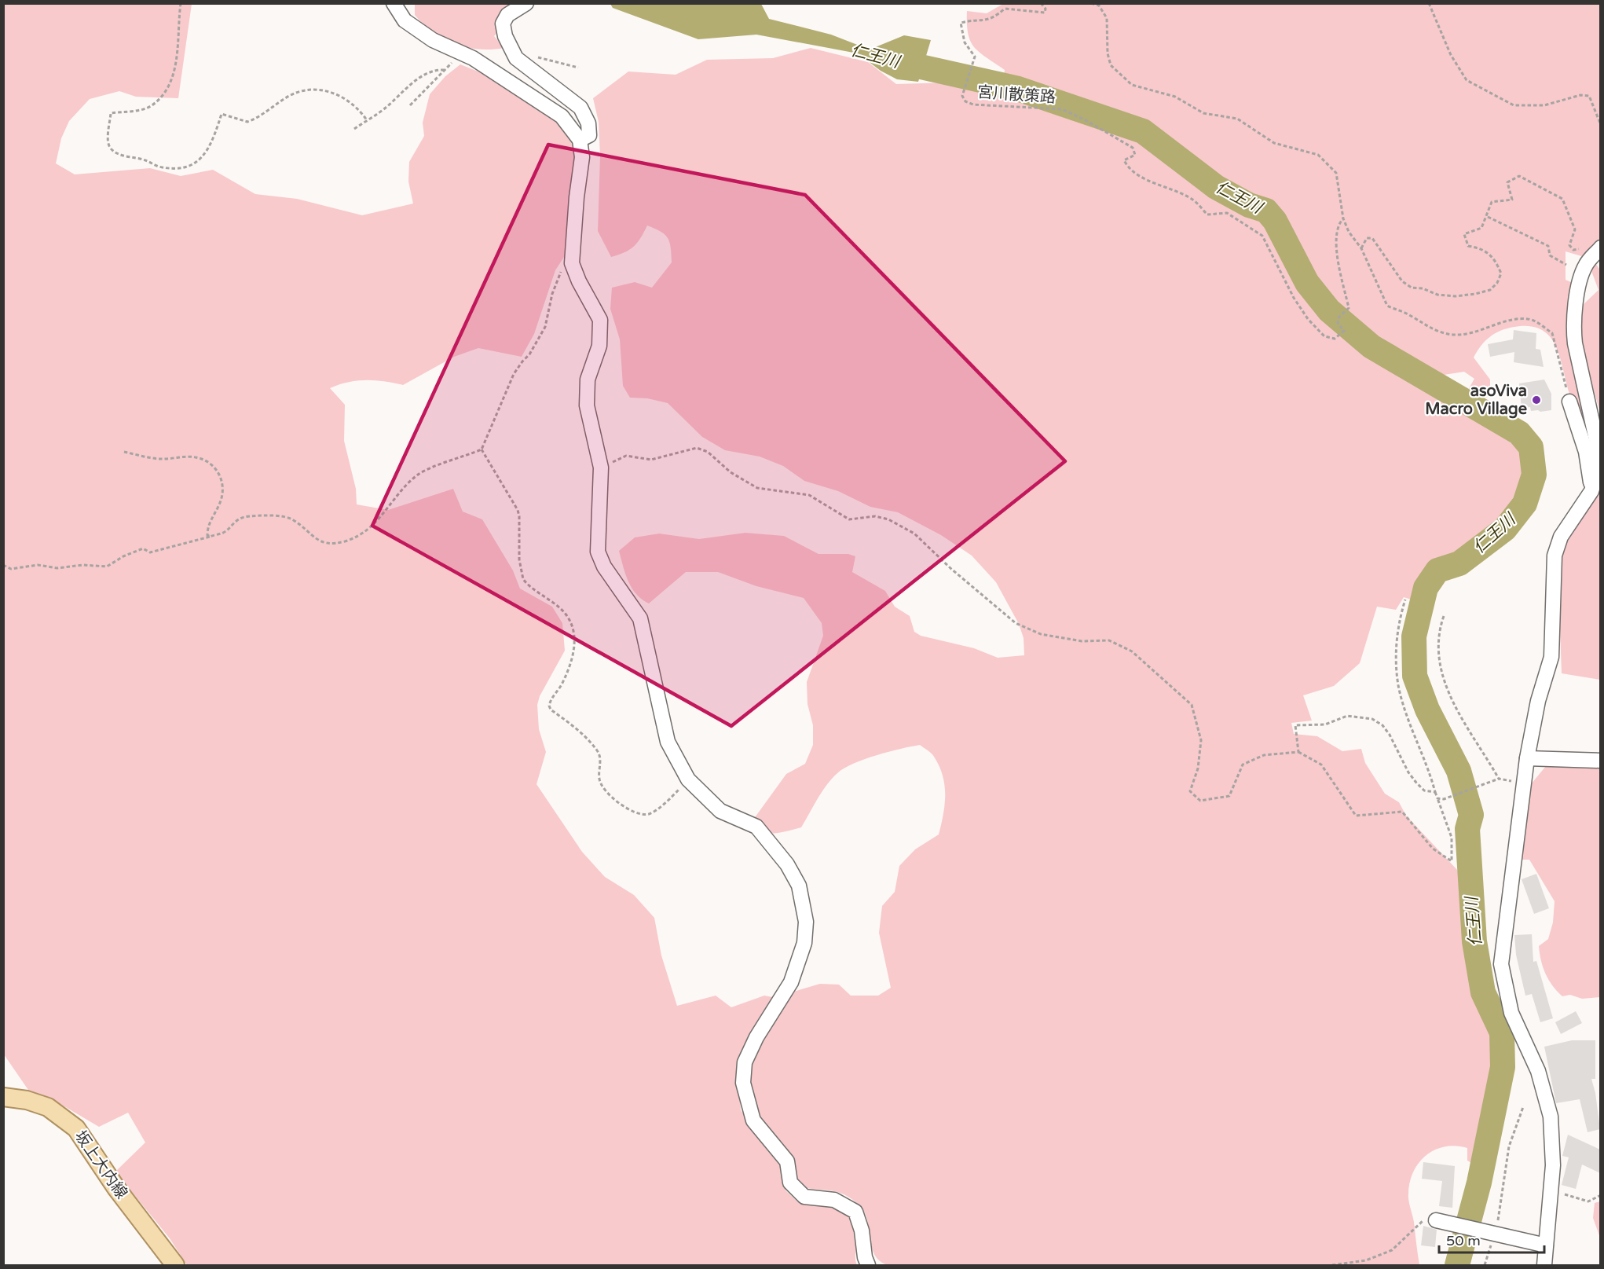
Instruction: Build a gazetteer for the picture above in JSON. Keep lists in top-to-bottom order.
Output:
{
  "streets": {
    "main road": ["坂上大内線"],
    "path": ["宮川散策路"]
  },
  "water": ["仁王川"],
  "places": ["asoViva Macro Village"],
  "scale_bar": "50 m"
}
